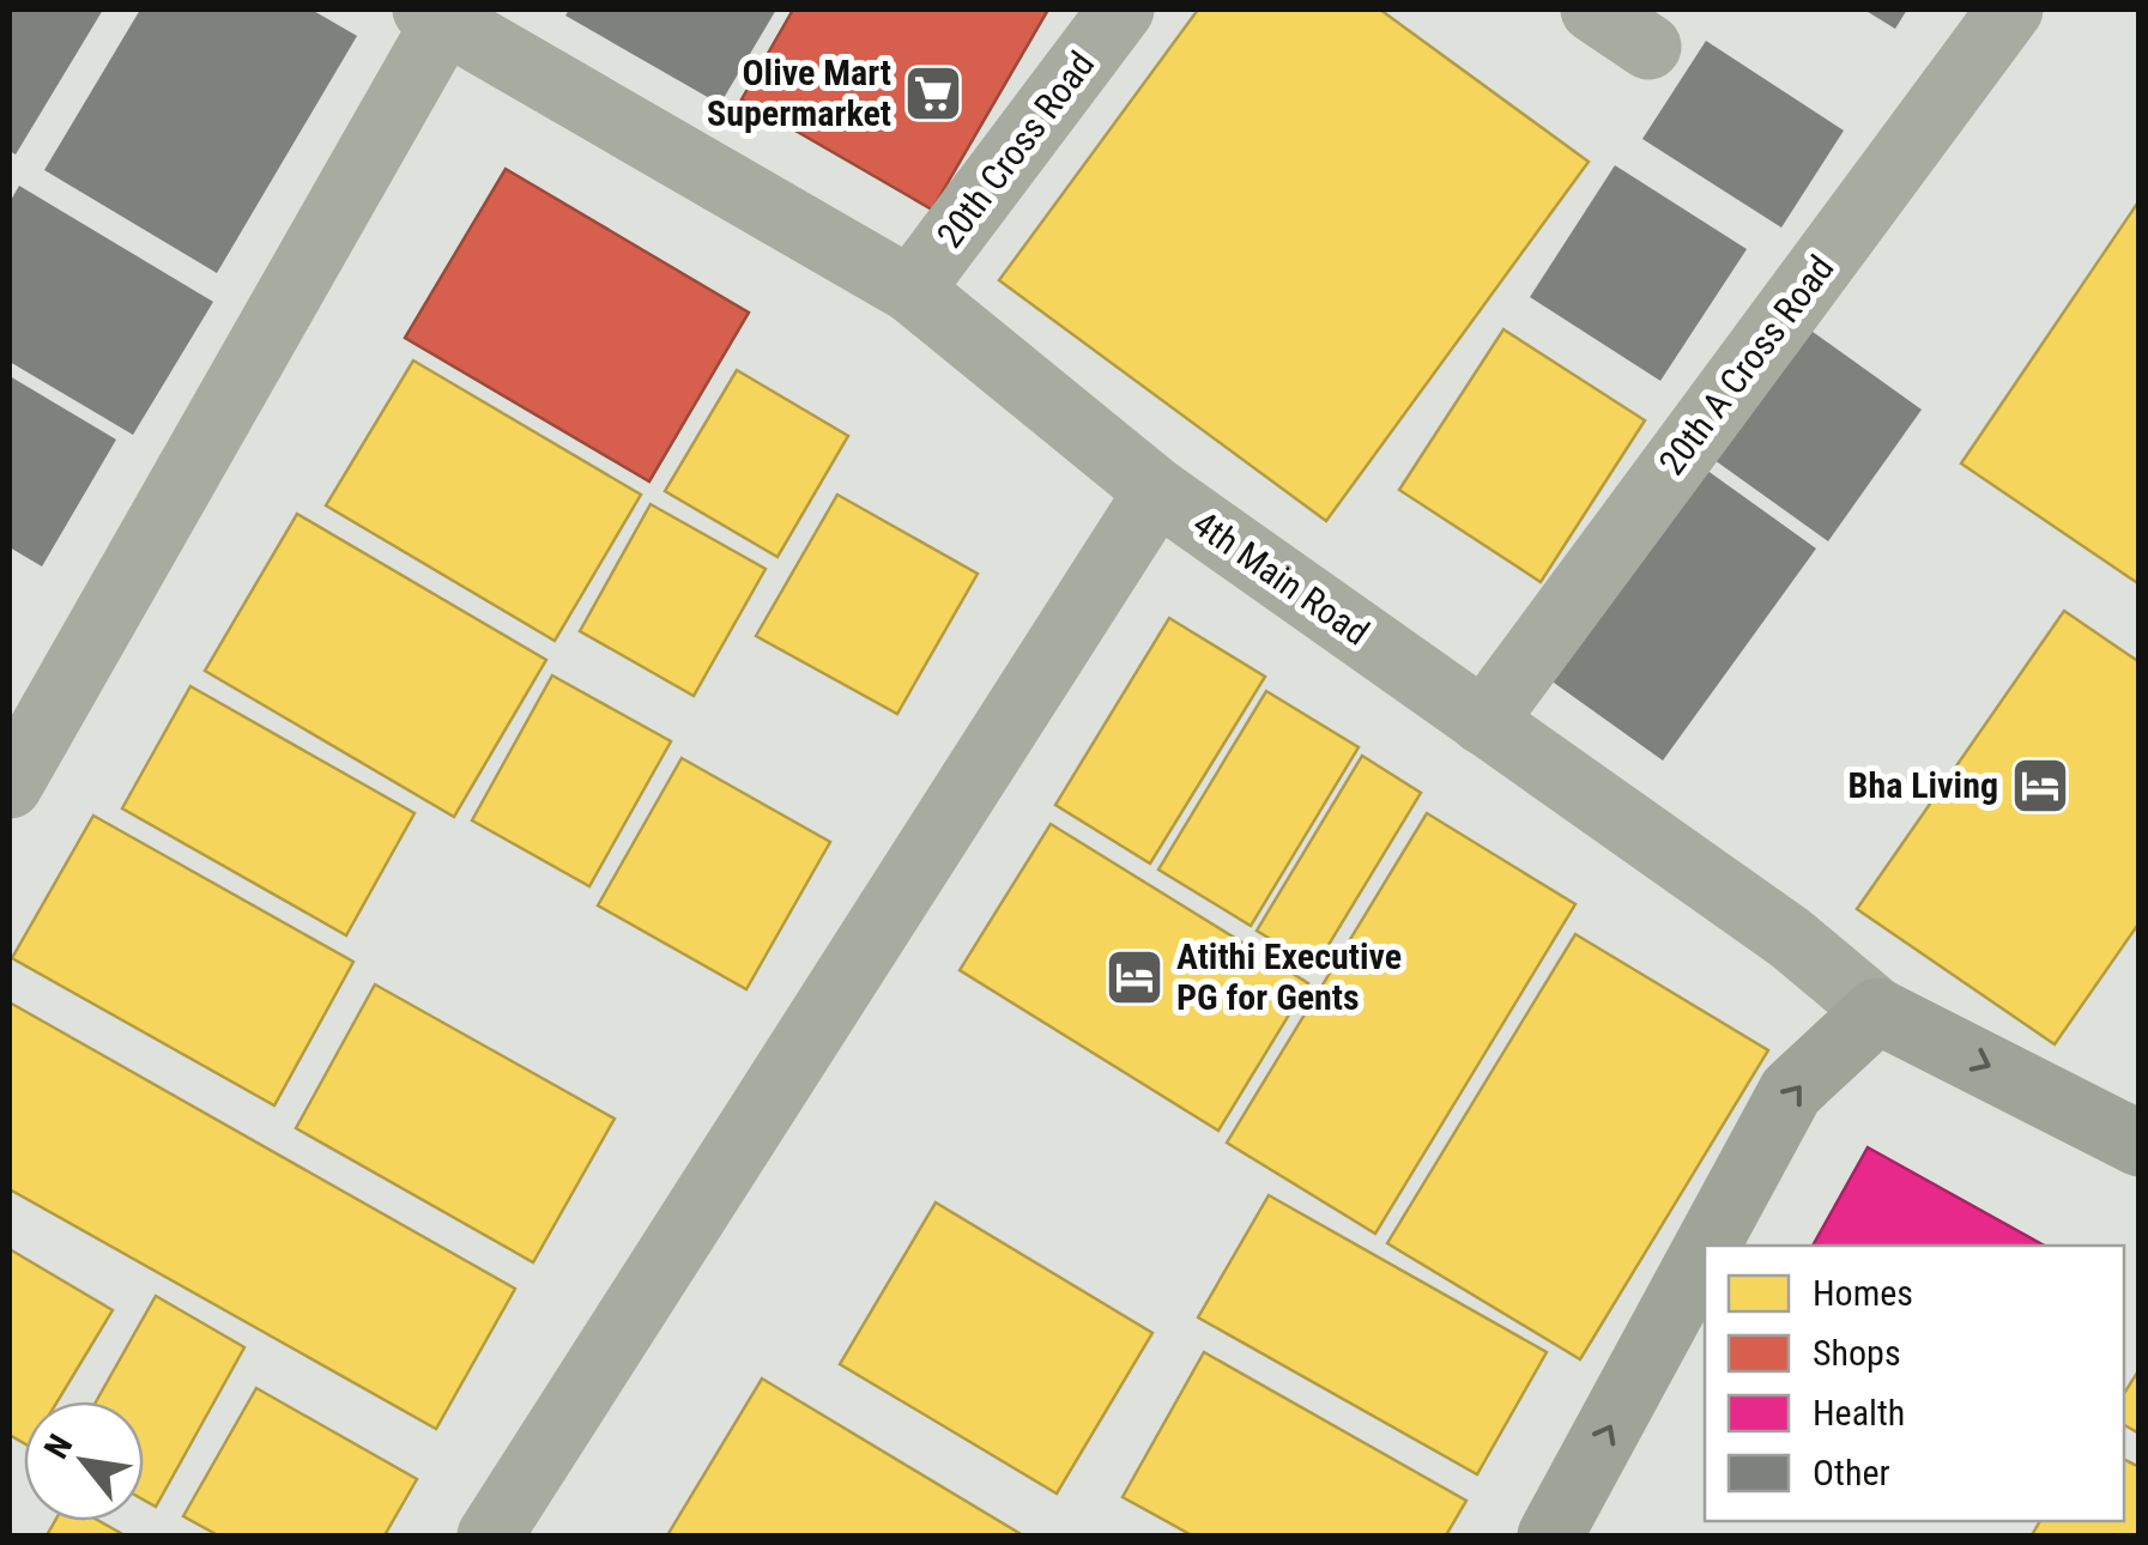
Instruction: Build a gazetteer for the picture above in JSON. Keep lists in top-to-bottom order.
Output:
{
  "streets": {
    "main road": ["4th Main Road"],
    "street": ["20th Cross Road", "20th A Cross Road"]
  },
  "crossings": [
    ["20th Cross Road", "4th Main Road"],
    ["20th A Cross Road", "4th Main Road"]
  ],
  "places": {
    "supermarket": ["Olive Mart Supermarket"],
    "hotel": ["Bha Living", "Atithi Executive PG for Gents"]
  },
  "legend": [
    "Homes",
    "Shops",
    "Health",
    "Other"
  ],
  "north": "top left"
}
